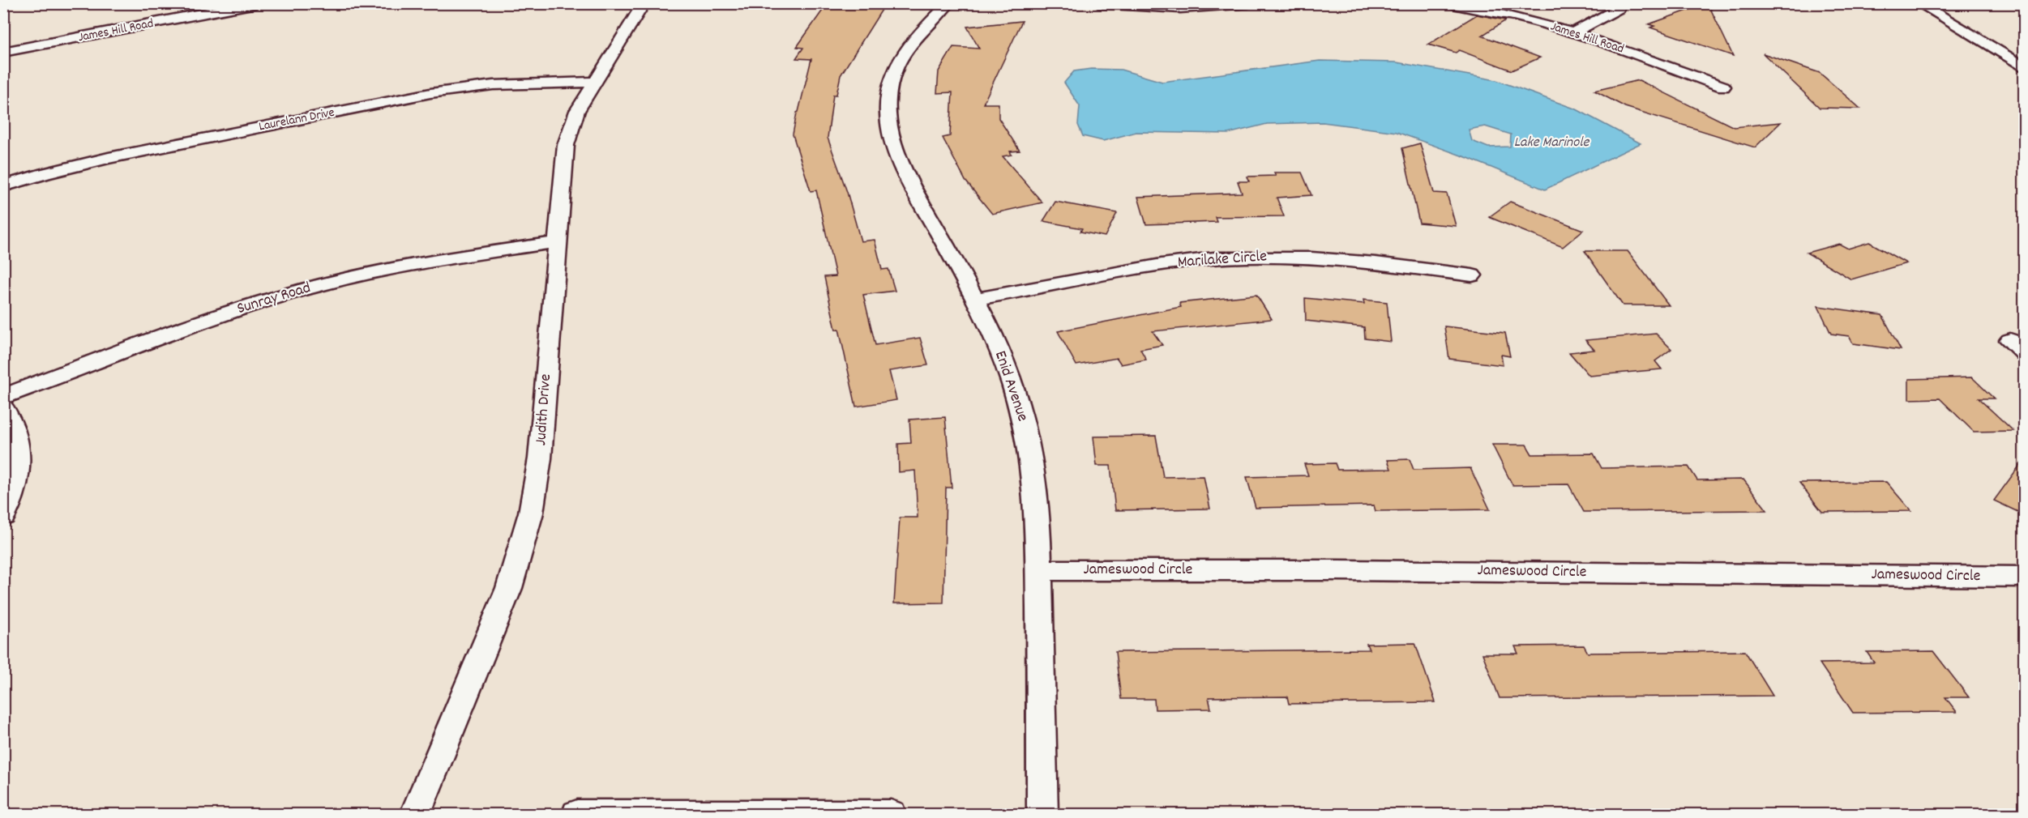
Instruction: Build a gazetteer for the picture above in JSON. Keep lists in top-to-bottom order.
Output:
{
  "streets": {
    "street": [
      "James Hill Road",
      "Laurelann Drive",
      "Marilake Circle",
      "Sunray Road",
      "Enid Avenue",
      "Judith Drive",
      "Jameswood Circle"
    ]
  },
  "crossings": [
    ["Laurelann Drive", "Judith Drive"],
    ["Marilake Circle", "Enid Avenue"],
    ["Sunray Road", "Judith Drive"],
    ["Enid Avenue", "Jameswood Circle"]
  ],
  "water": ["Lake Marinole"]
}
